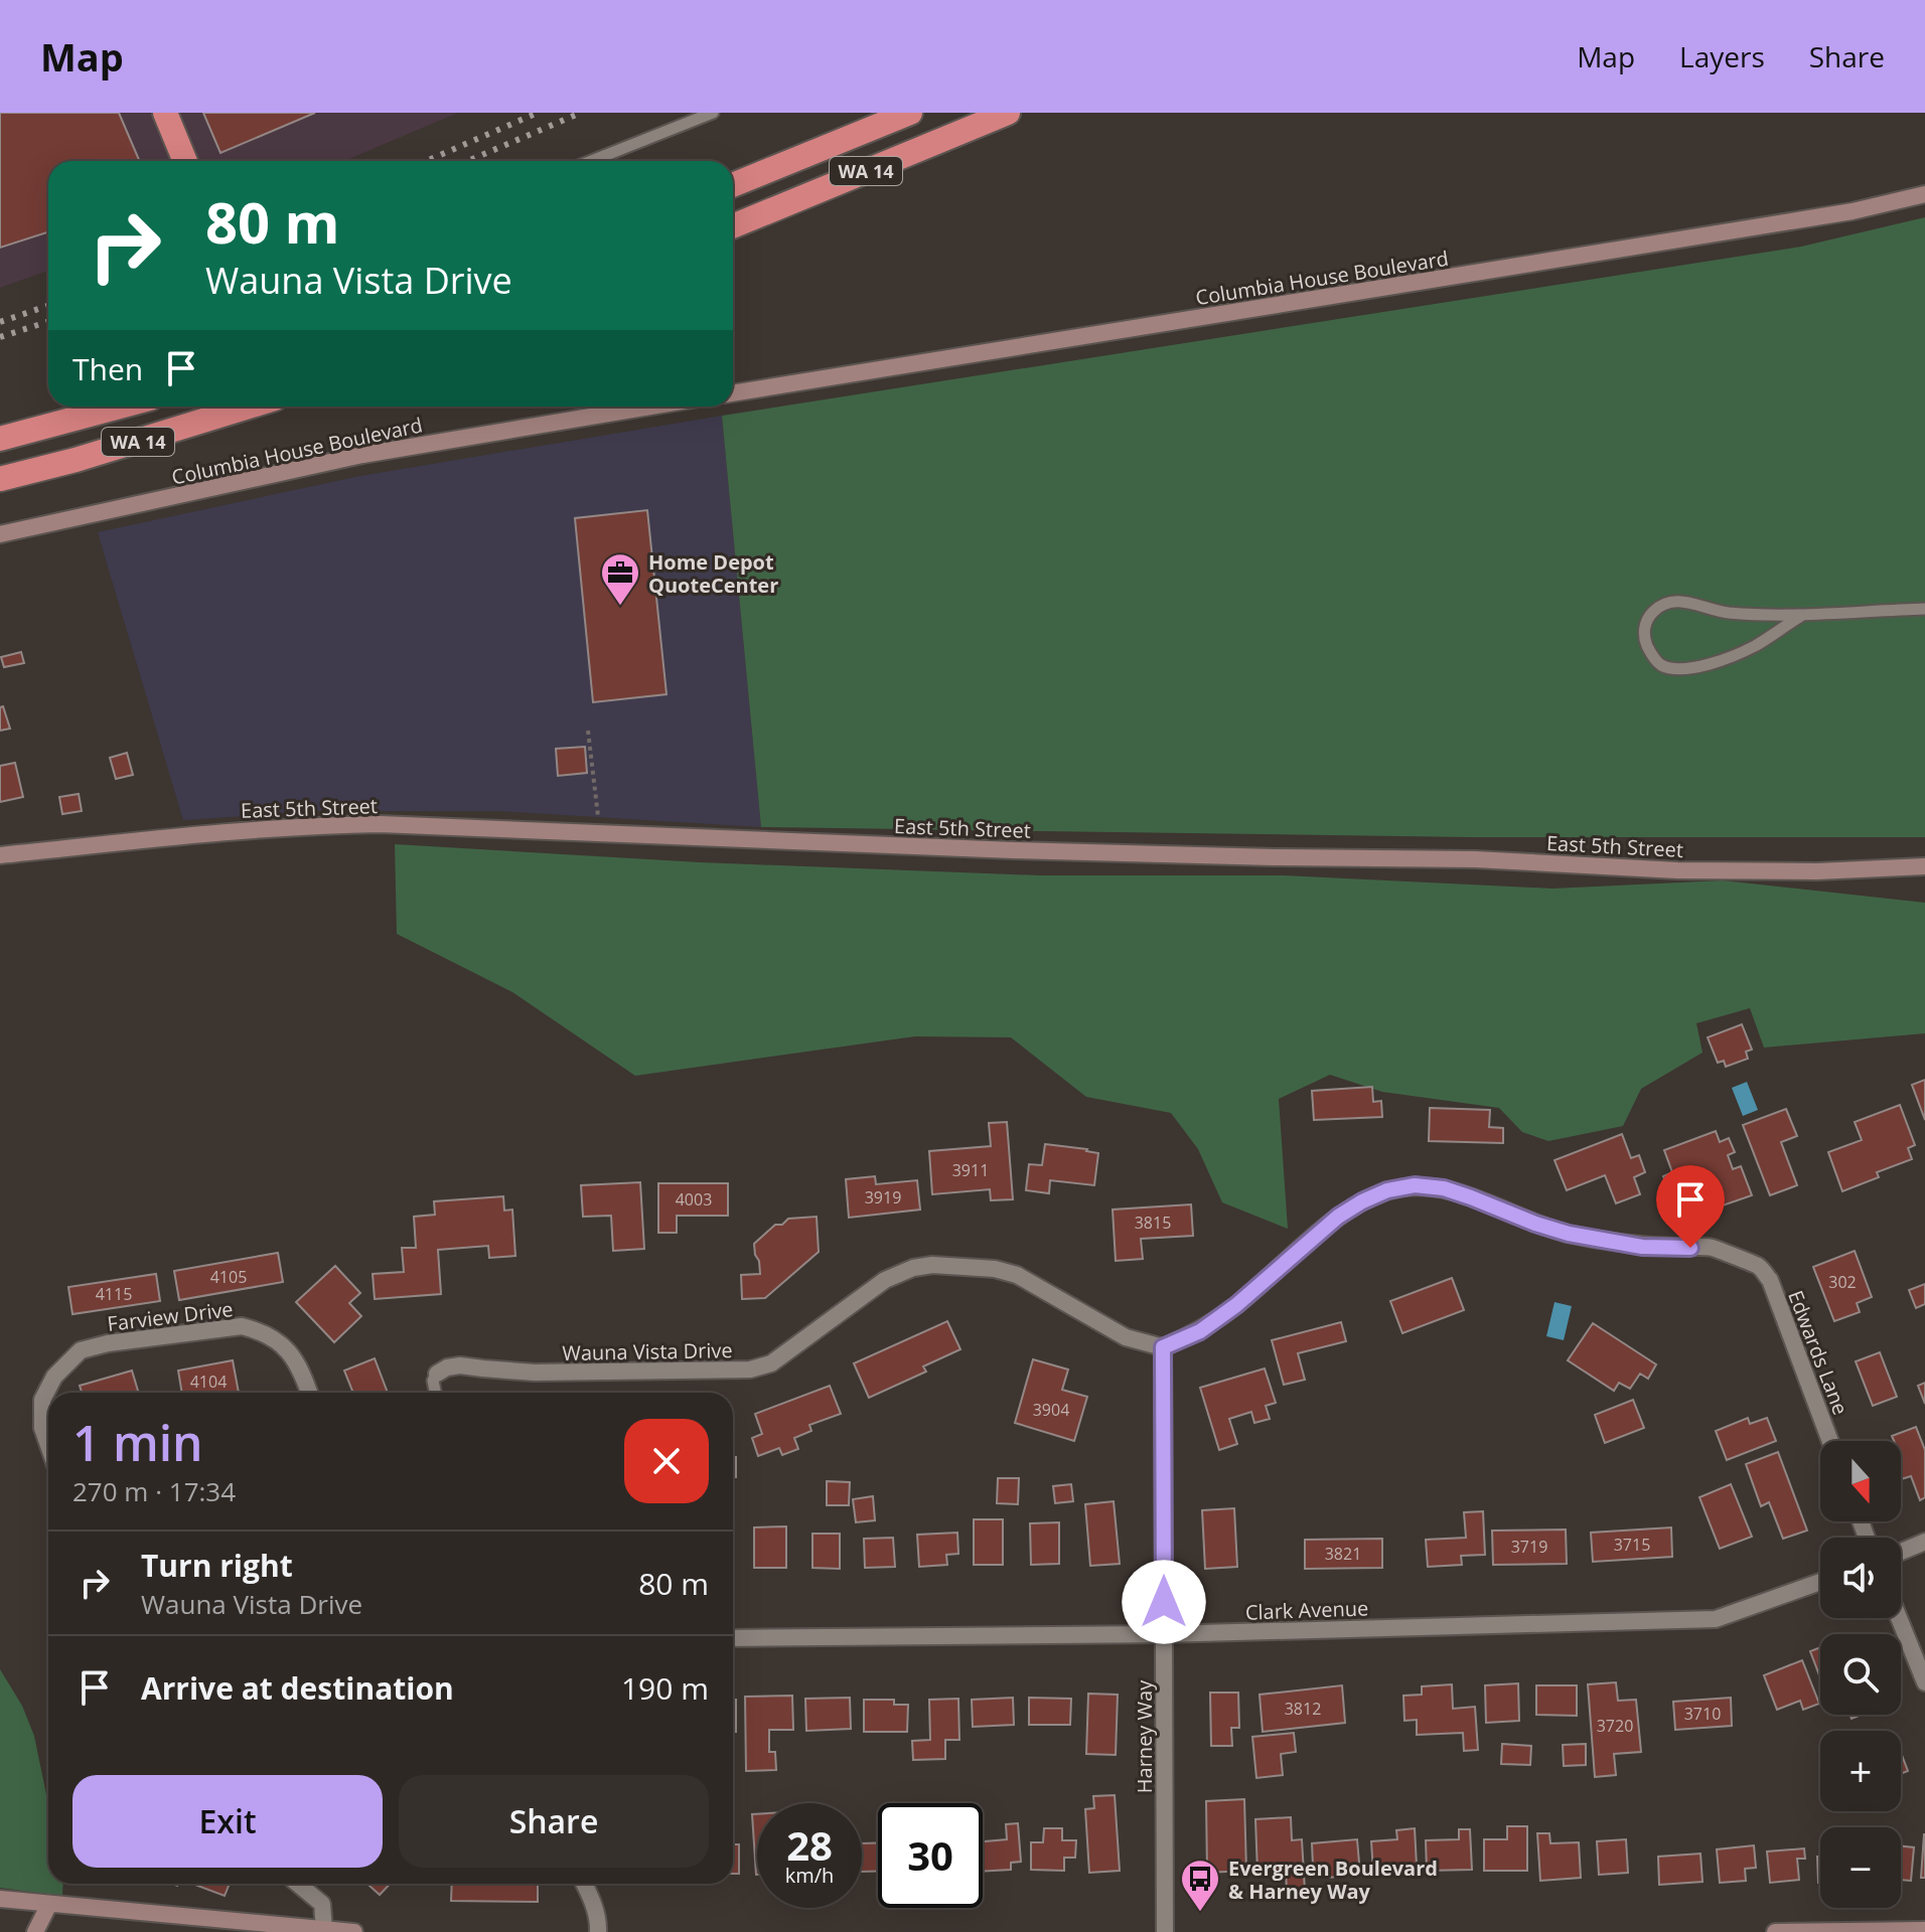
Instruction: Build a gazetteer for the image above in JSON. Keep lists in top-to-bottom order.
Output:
{
  "streets": {
    "highway": ["WA 14"],
    "street": [
      "Columbia House Boulevard",
      "East 5th Street",
      "Farview Drive",
      "Wauna Vista Drive",
      "Edwards Lane",
      "Clark Avenue",
      "Harney Way"
    ]
  },
  "crossings": [
    ["Wauna Vista Drive", "Edwards Lane"],
    ["Wauna Vista Drive", "Harney Way"],
    ["Edwards Lane", "Harney Way"],
    ["Clark Avenue", "Harney Way"]
  ],
  "places": {
    "office": ["Home Depot QuoteCenter"],
    "bus stop": ["Evergreen Boulevard & Harney Way"]
  },
  "house_numbers": [
    "3911",
    "3919",
    "4003",
    "3815",
    "4105",
    "302",
    "4115",
    "4104",
    "3904",
    "3715",
    "3719",
    "3821",
    "3812",
    "3710",
    "3720"
  ],
  "north": "bottom",
  "page": {
    "header": "Map",
    "nav": ["Map", "Layers", "Share"],
    "turn": ["80 m", "Wauna Vista Drive"],
    "then": "Then",
    "heading": ["1 min", "270 m · 17:34"],
    "map_buttons": ["+", "−"],
    "list": [
      {
        "name": "Turn right",
        "note": "Wauna Vista Drive",
        "value": "80 m"
      },
      {
        "name": "Arrive at destination",
        "value": "190 m"
      }
    ],
    "buttons": ["Exit", "Share"],
    "speed": "28 km/h",
    "limit": "30"
  }
}
